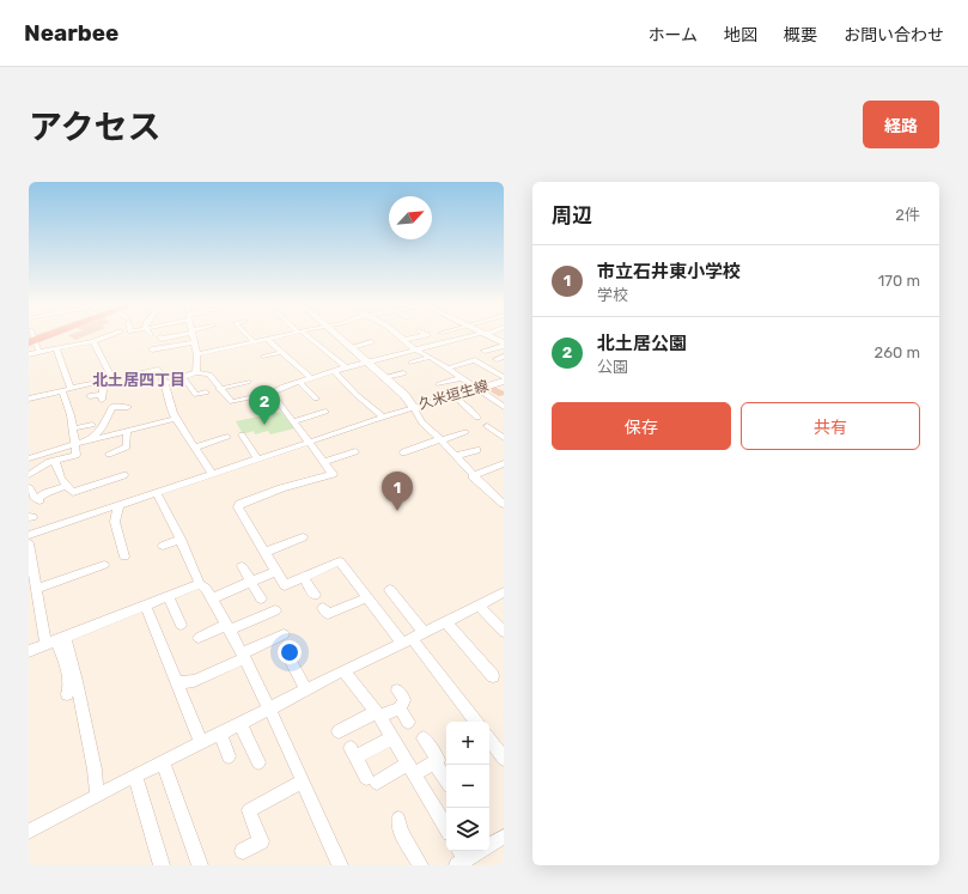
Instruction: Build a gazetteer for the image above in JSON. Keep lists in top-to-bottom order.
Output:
{
  "streets": {
    "main road": ["久米垣生線"]
  },
  "districts": ["北土居四丁目"],
  "north": "top right",
  "page": {
    "header": "Nearbee",
    "nav": [
      "ホーム",
      "地図",
      "概要",
      "お問い合わせ"
    ],
    "title": "アクセス",
    "buttons": [
      "経路",
      ["保存", "共有"]
    ],
    "heading": ["周辺", "2件"],
    "list": [
      {
        "mark": "1",
        "name": "市立石井東小学校",
        "note": "学校",
        "value": "170 m"
      },
      {
        "mark": "2",
        "name": "北土居公園",
        "note": "公園",
        "value": "260 m"
      }
    ],
    "pins": ["2", "1"],
    "map_buttons": ["+", "−"]
  }
}
